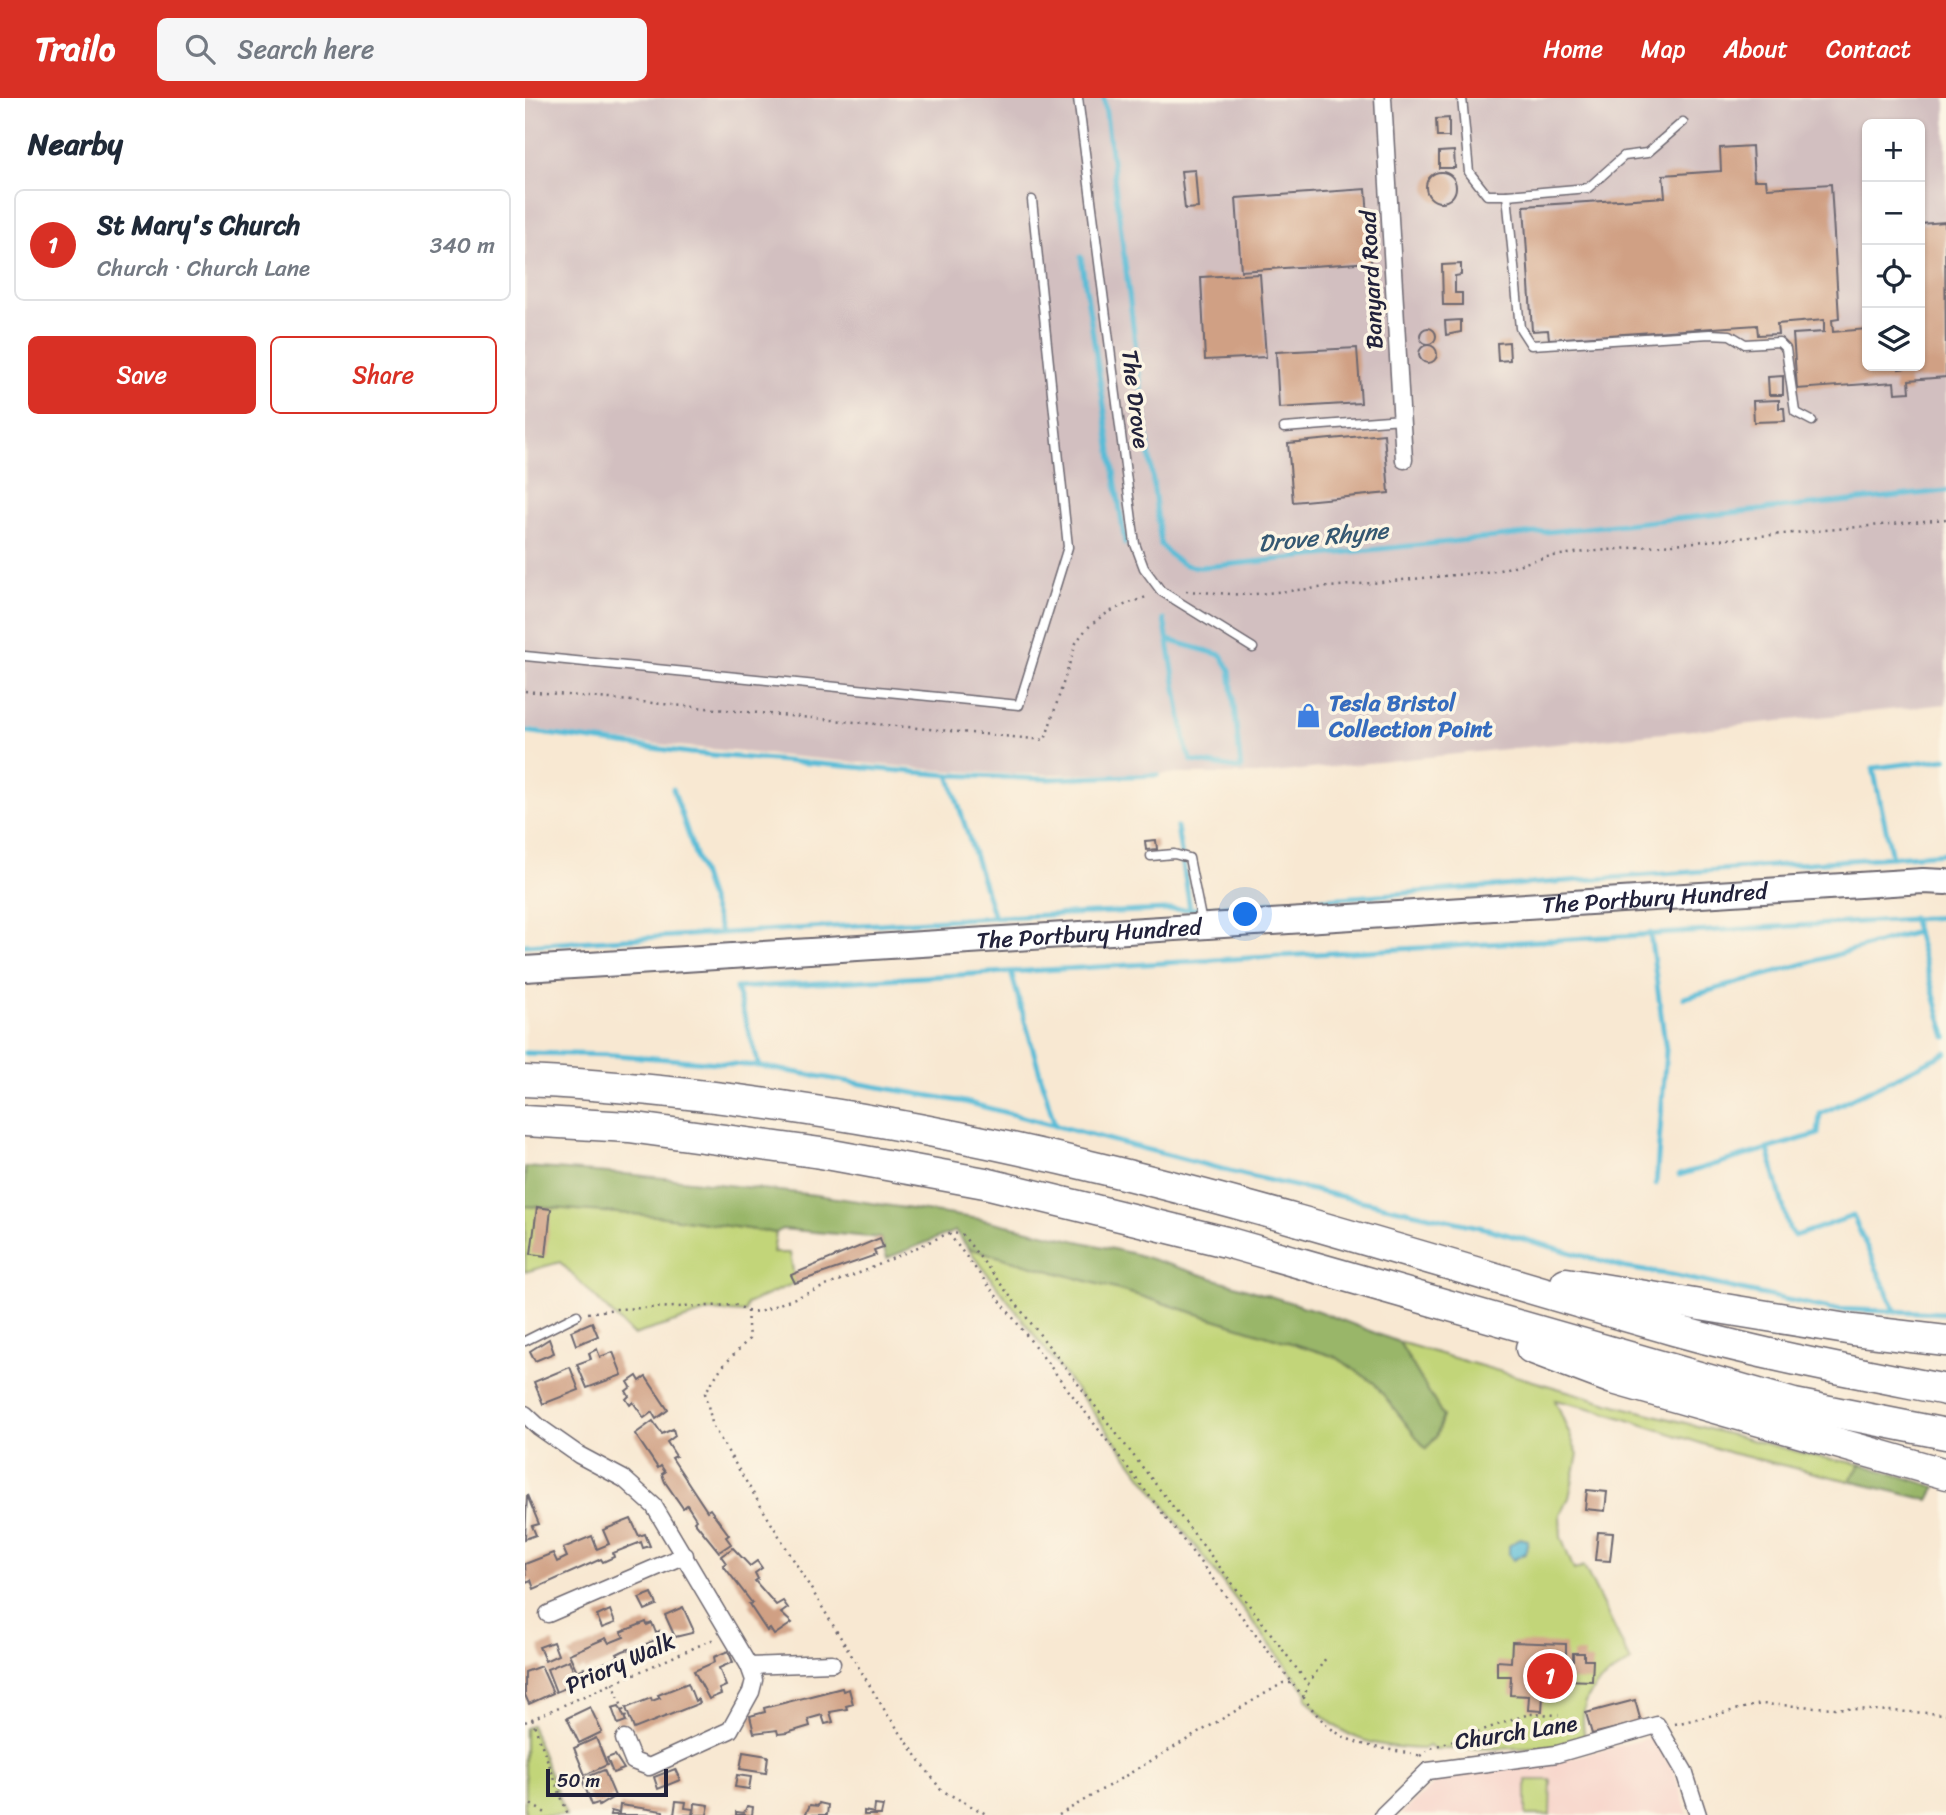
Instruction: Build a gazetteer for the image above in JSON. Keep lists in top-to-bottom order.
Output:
{
  "streets": {
    "main road": ["The Portbury Hundred"],
    "street": ["Banyard Road", "Church Lane"],
    "lane": ["The Drove"],
    "path": ["Priory Walk"]
  },
  "water": ["Drove Rhyne"],
  "places": {
    "shop": ["Tesla Bristol Collection Point"]
  },
  "scale_bar": "50 m",
  "page": {
    "header": "Trailo",
    "search": "Search here",
    "nav": [
      "Home",
      "Map",
      "About",
      "Contact"
    ],
    "heading": "Nearby",
    "map_buttons": ["+", "−"],
    "list": [
      {
        "mark": "1",
        "name": "St Mary's Church",
        "note": "Church · Church Lane",
        "value": "340 m"
      }
    ],
    "buttons": ["Save", "Share"],
    "pins": "1",
    "scale": "50 m"
  }
}
